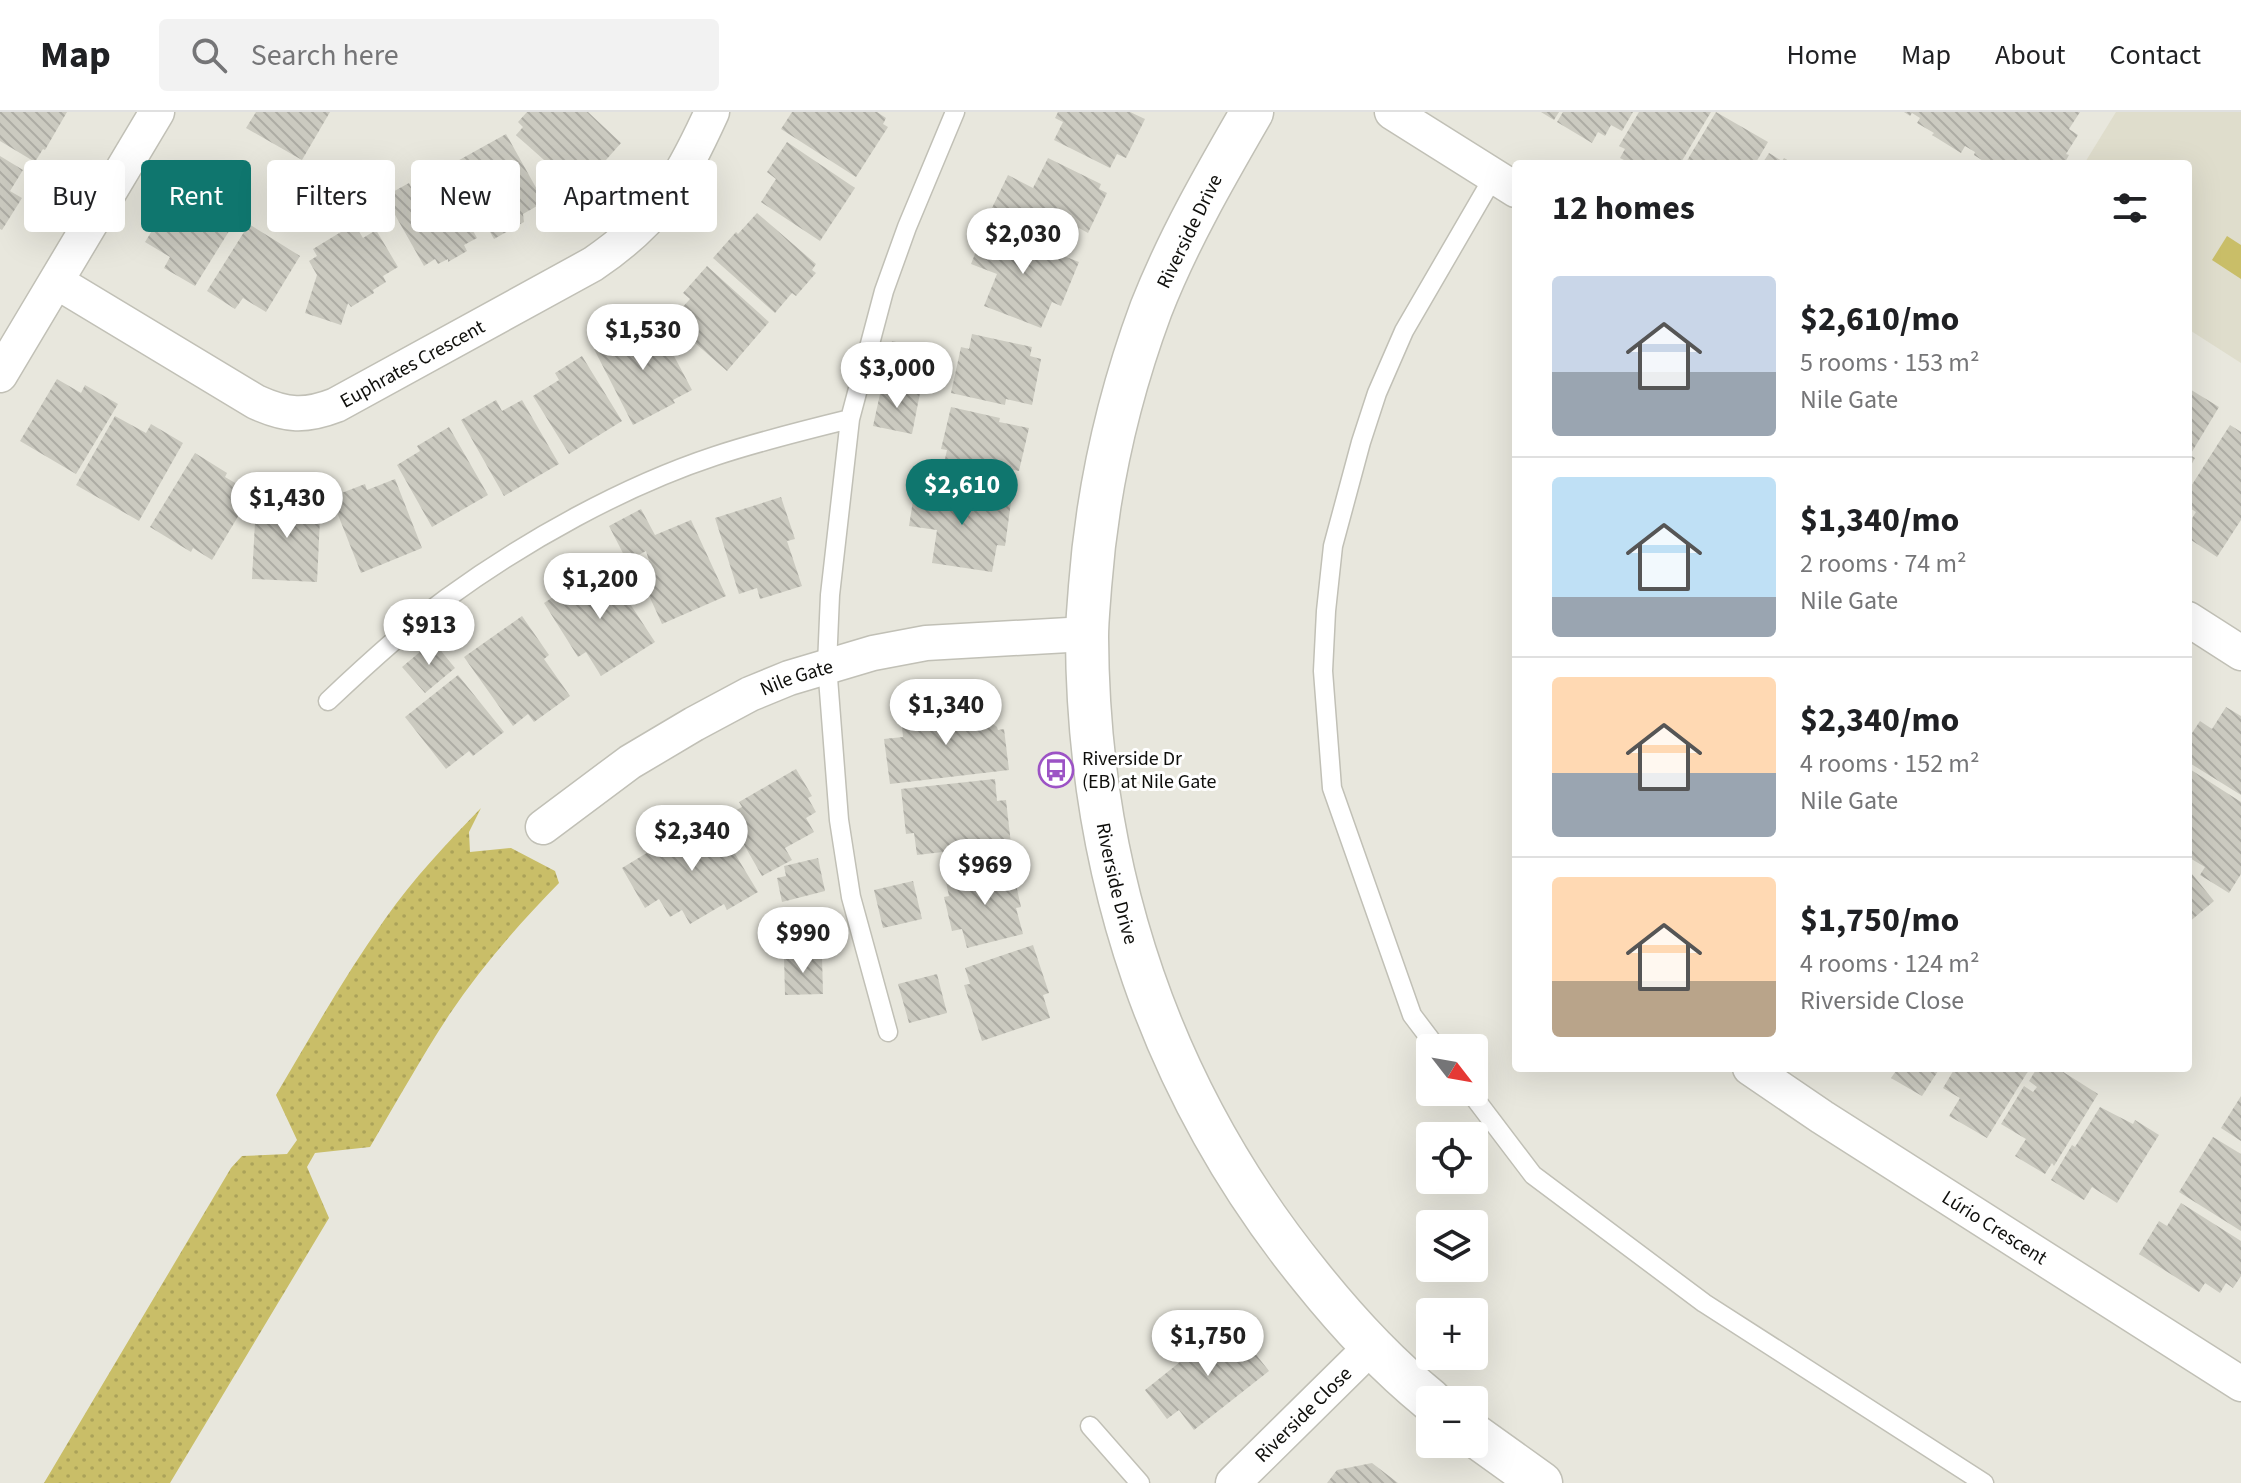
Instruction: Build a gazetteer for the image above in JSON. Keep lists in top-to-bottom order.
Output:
{
  "streets": {
    "street": [
      "Riverside Drive",
      "Euphrates Crescent",
      "Nile Gate",
      "Lúrio Crescent",
      "Riverside Close"
    ]
  },
  "crossings": [
    ["Riverside Drive", "Nile Gate"],
    ["Riverside Drive", "Riverside Close"]
  ],
  "places": {
    "bus stop": ["Riverside Dr (EB) at Nile Gate"]
  },
  "north": "bottom right",
  "page": {
    "header": "Map",
    "search": "Search here",
    "nav": [
      "Home",
      "Map",
      "About",
      "Contact"
    ],
    "chip": [
      "Buy",
      "Rent",
      "Filters",
      "New",
      "Apartment"
    ],
    "heading": "12 homes",
    "price": [
      "$2,030",
      "$1,530",
      "$3,000",
      "$2,610",
      "$1,430",
      "$1,200",
      "$913",
      "$1,340",
      "$2,340",
      "$969",
      "$990",
      "$1,750"
    ],
    "list": [
      {
        "name": "$2,610/mo",
        "note": "5 rooms · 153 m² · Nile Gate"
      },
      {
        "name": "$1,340/mo",
        "note": "2 rooms · 74 m² · Nile Gate"
      },
      {
        "name": "$2,340/mo",
        "note": "4 rooms · 152 m² · Nile Gate"
      },
      {
        "name": "$1,750/mo",
        "note": "4 rooms · 124 m² · Riverside Close"
      }
    ],
    "map_buttons": ["+", "−"]
  }
}
